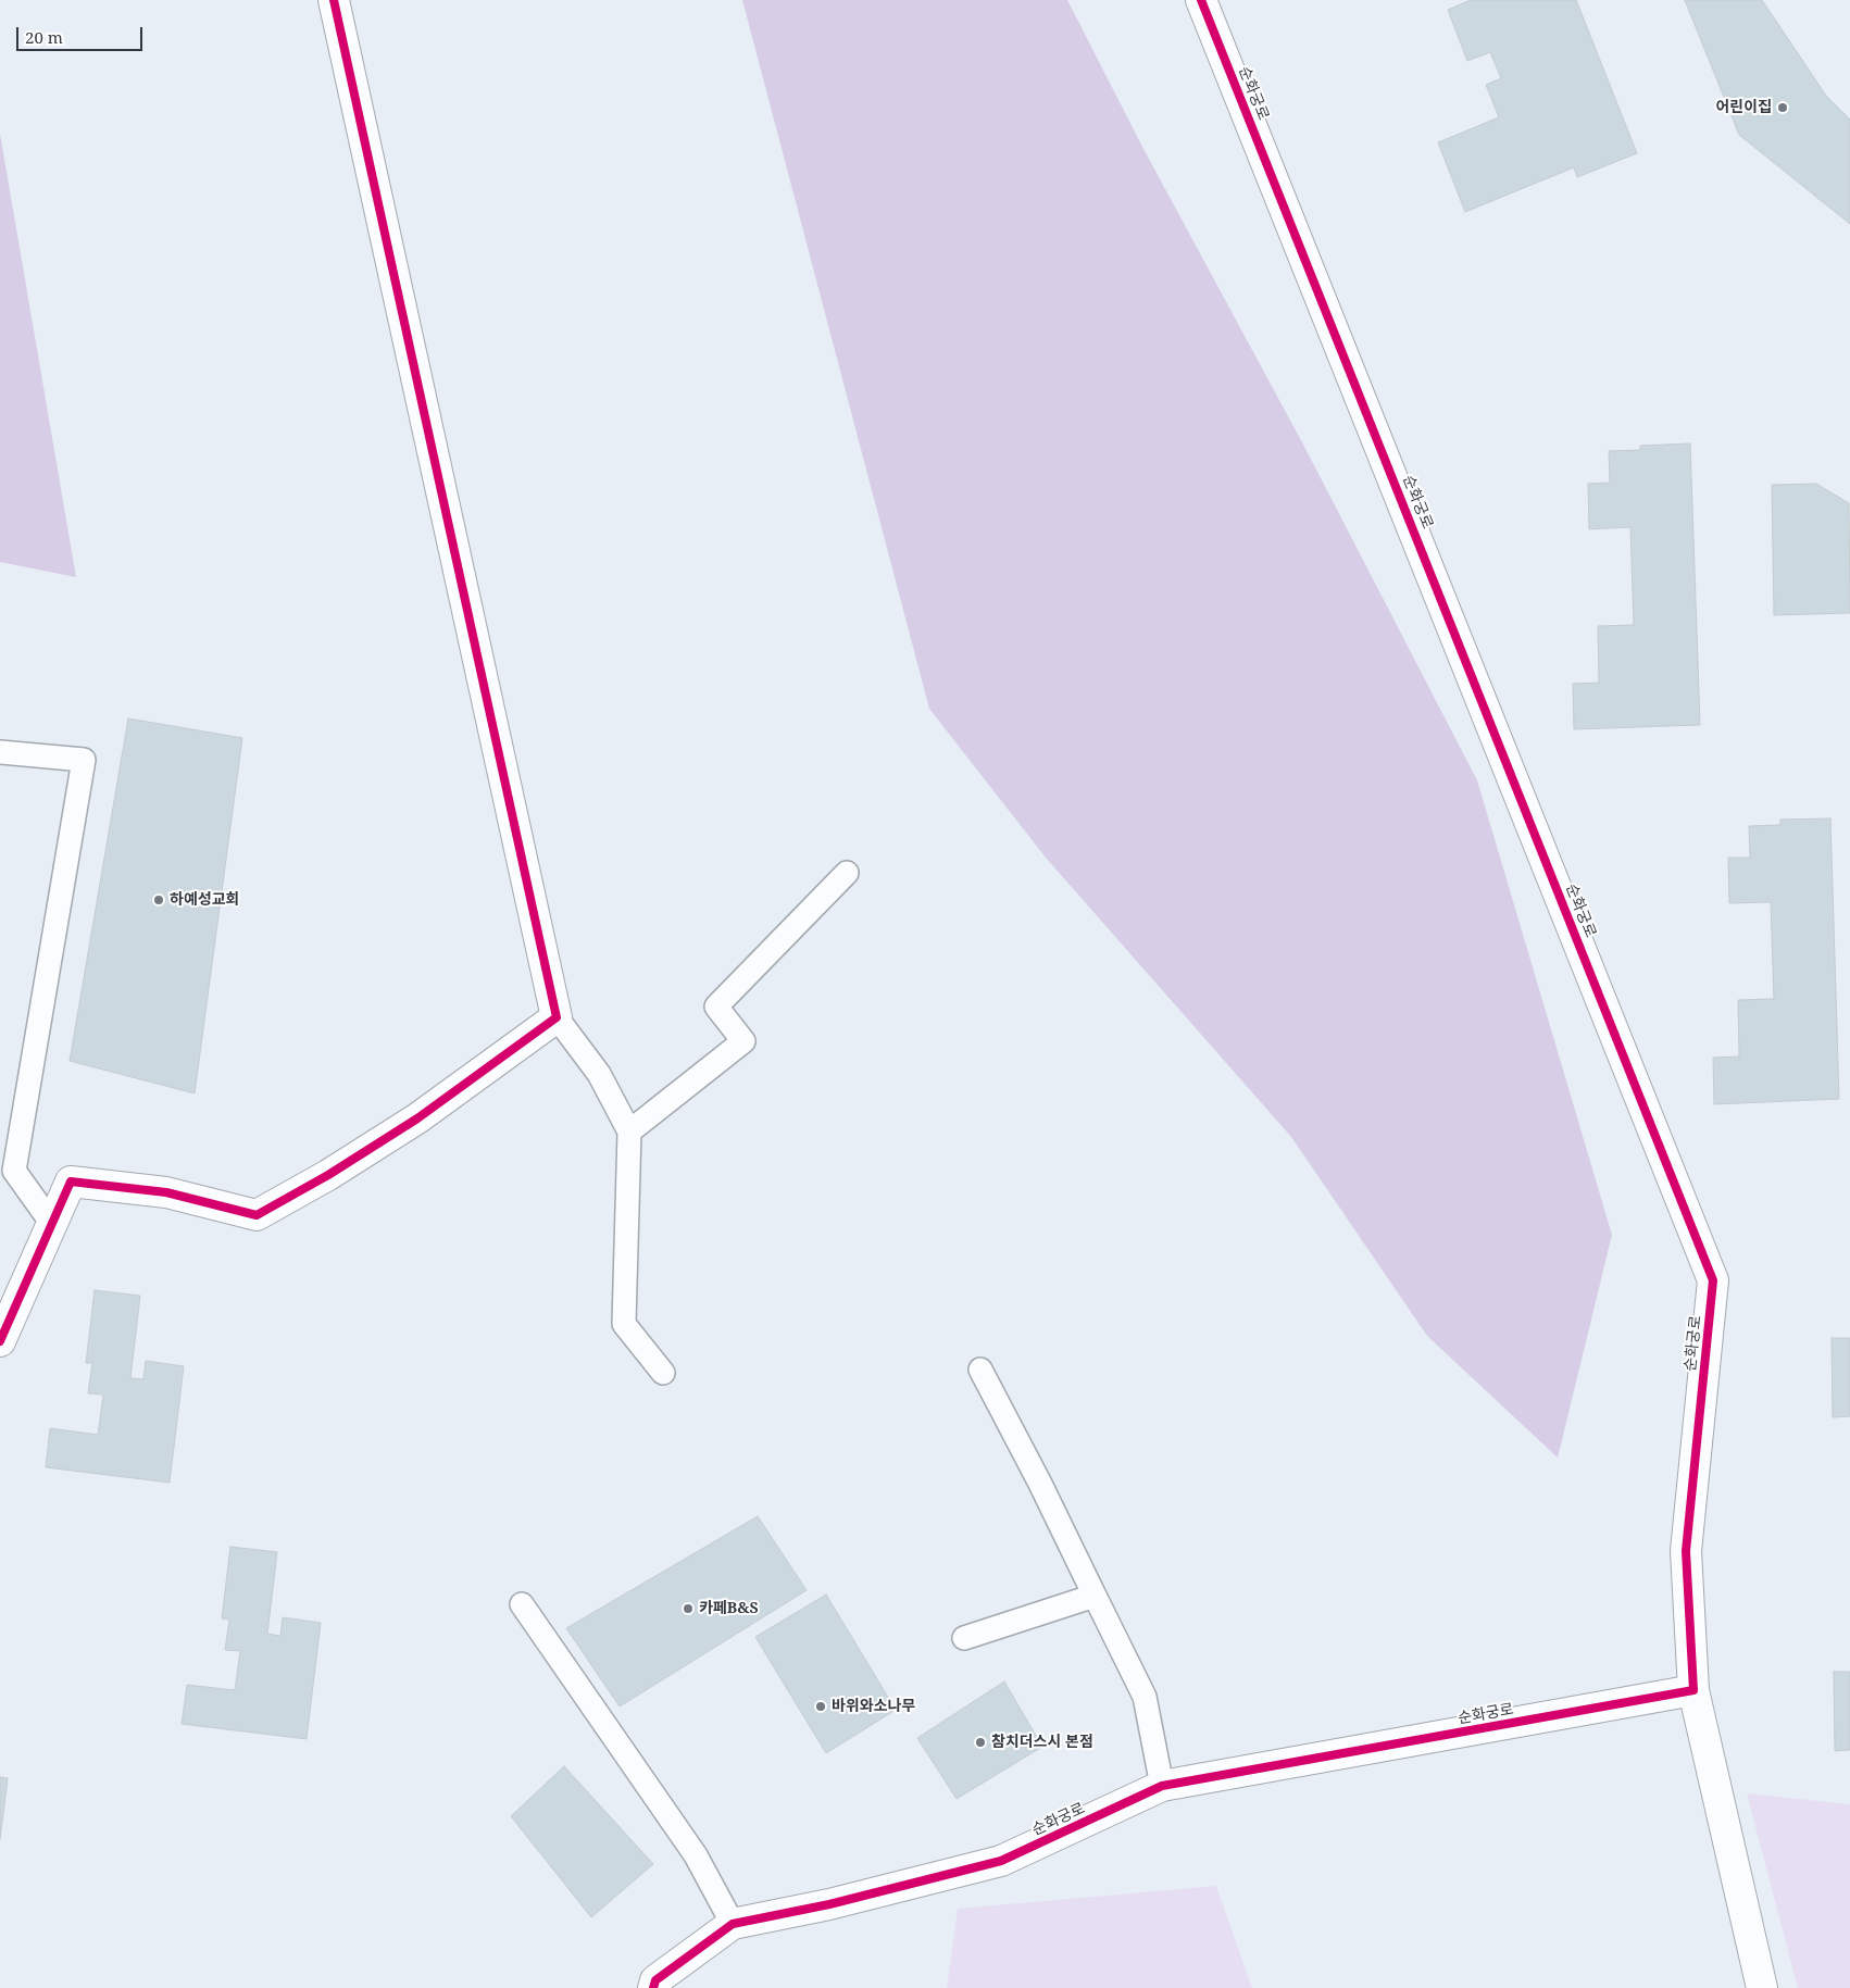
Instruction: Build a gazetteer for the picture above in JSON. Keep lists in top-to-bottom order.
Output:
{
  "streets": {
    "street": ["순화궁로"]
  },
  "places": [
    "어린이집",
    "하예성교회",
    "카페B&S",
    "바위와소나무",
    "참치더스시 본점"
  ],
  "scale_bar": "20 m"
}
